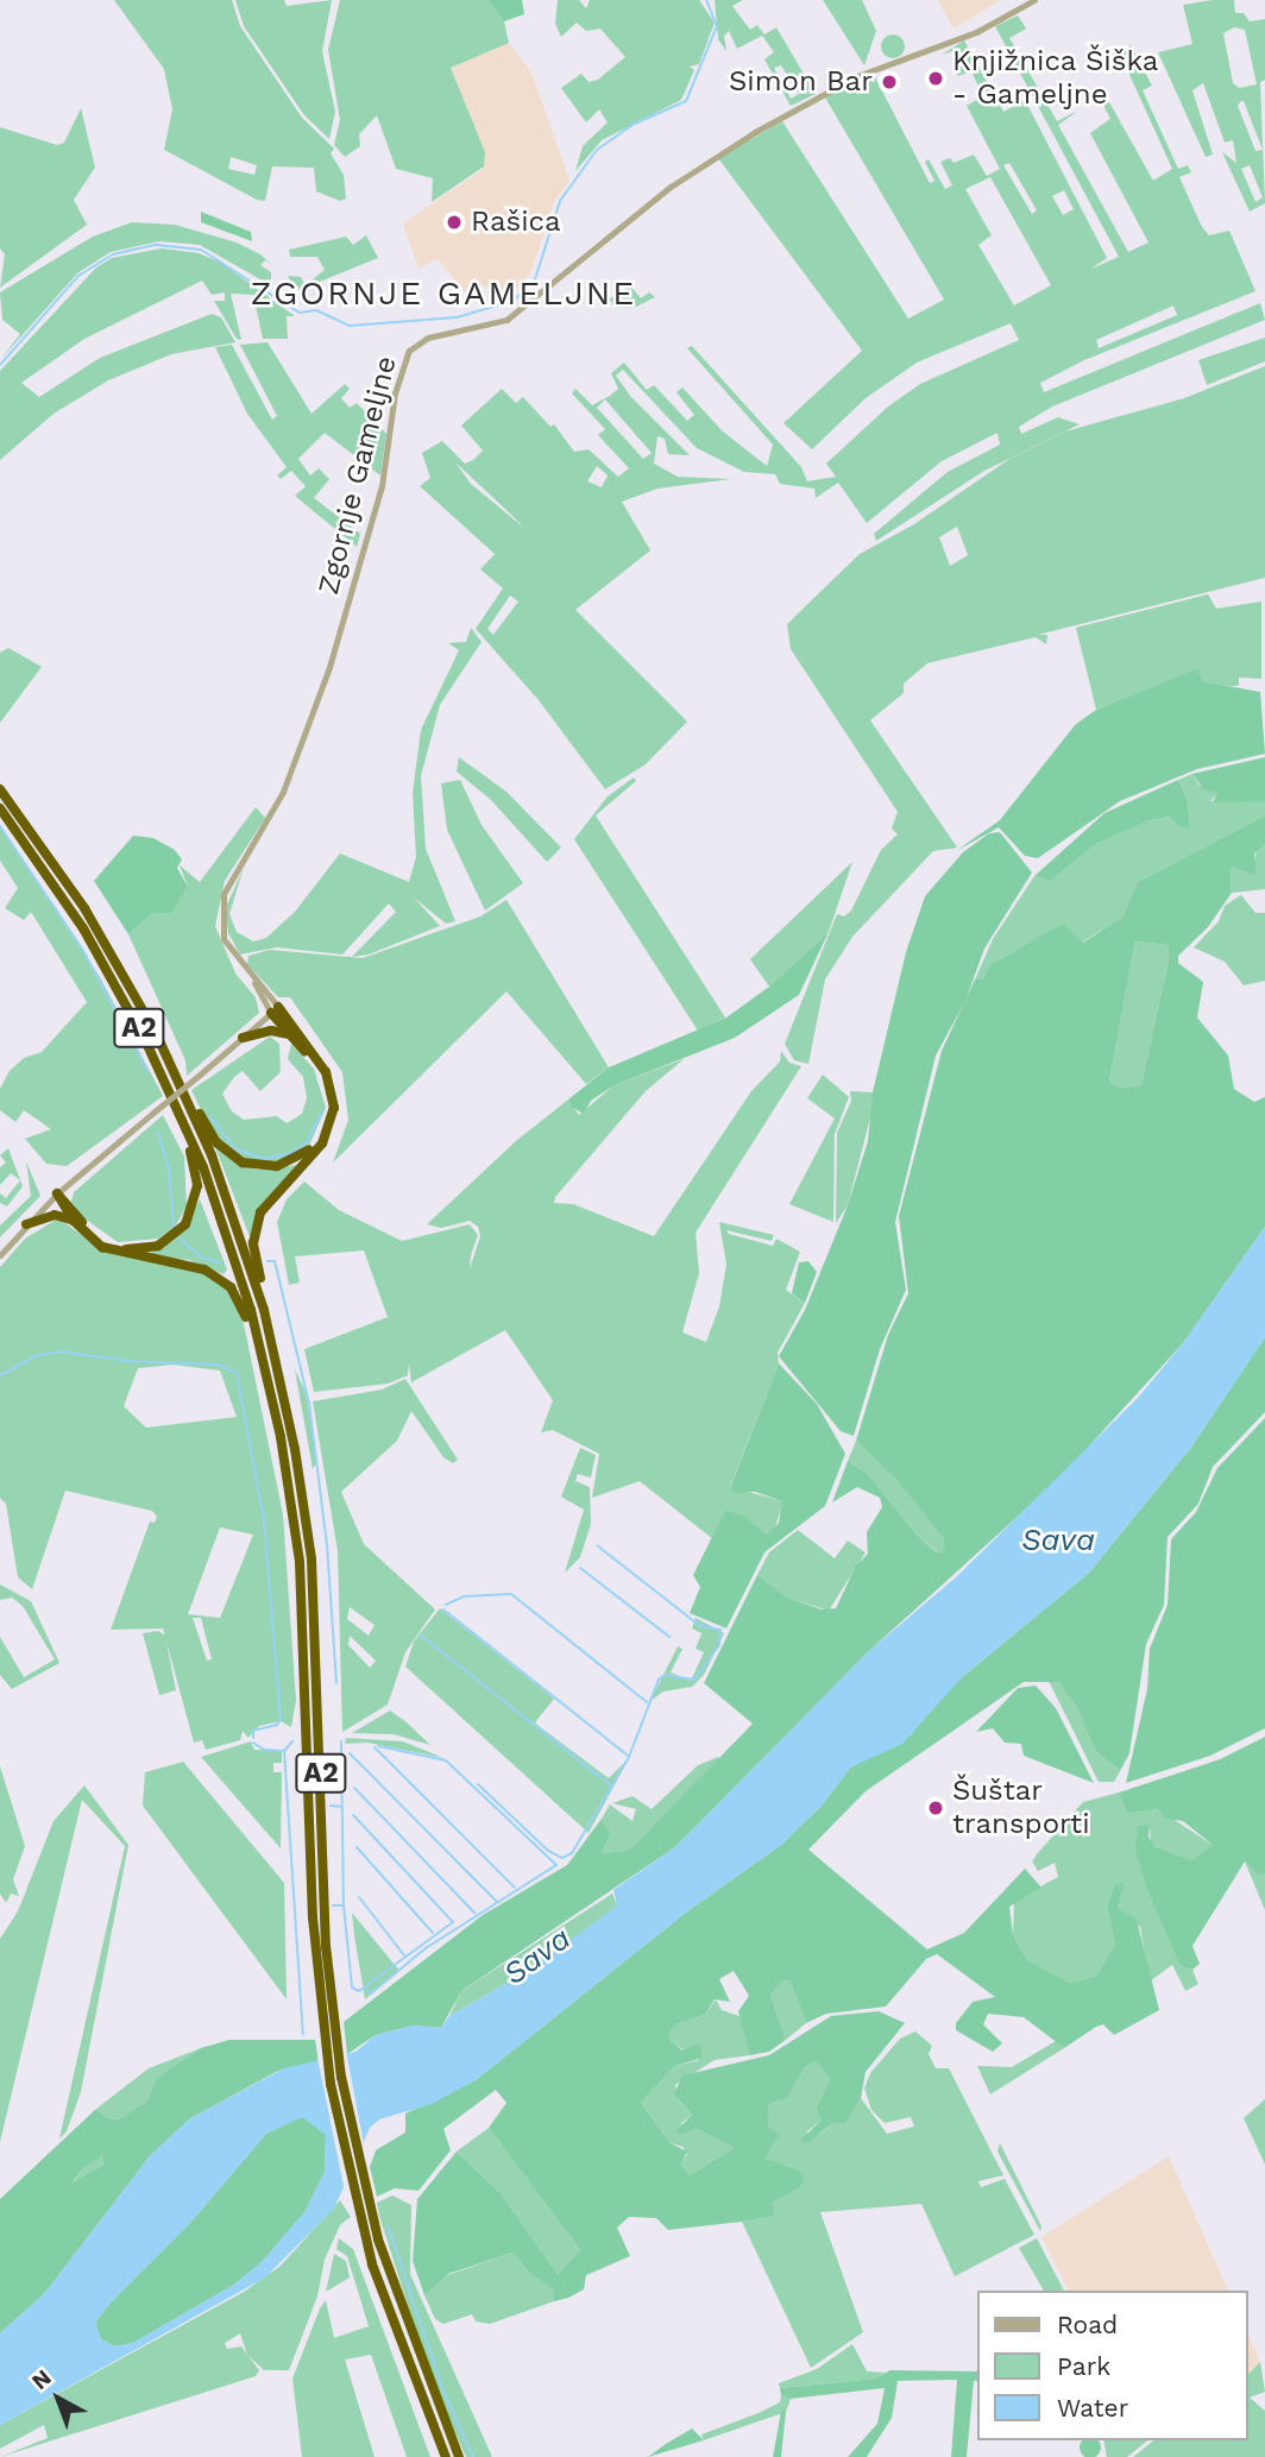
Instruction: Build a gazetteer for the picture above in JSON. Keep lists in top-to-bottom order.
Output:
{
  "streets": {
    "highway": ["A2"],
    "street": ["Zgornje Gameljne"]
  },
  "districts": ["ZGORNJE GAMELJNE"],
  "water": ["Sava"],
  "places": [
    "Knjižnica Šiška - Gameljne",
    "Simon Bar",
    "Rašica",
    "Šuštar transporti"
  ],
  "legend": ["Road", "Park", "Water"],
  "north": "top left"
}
